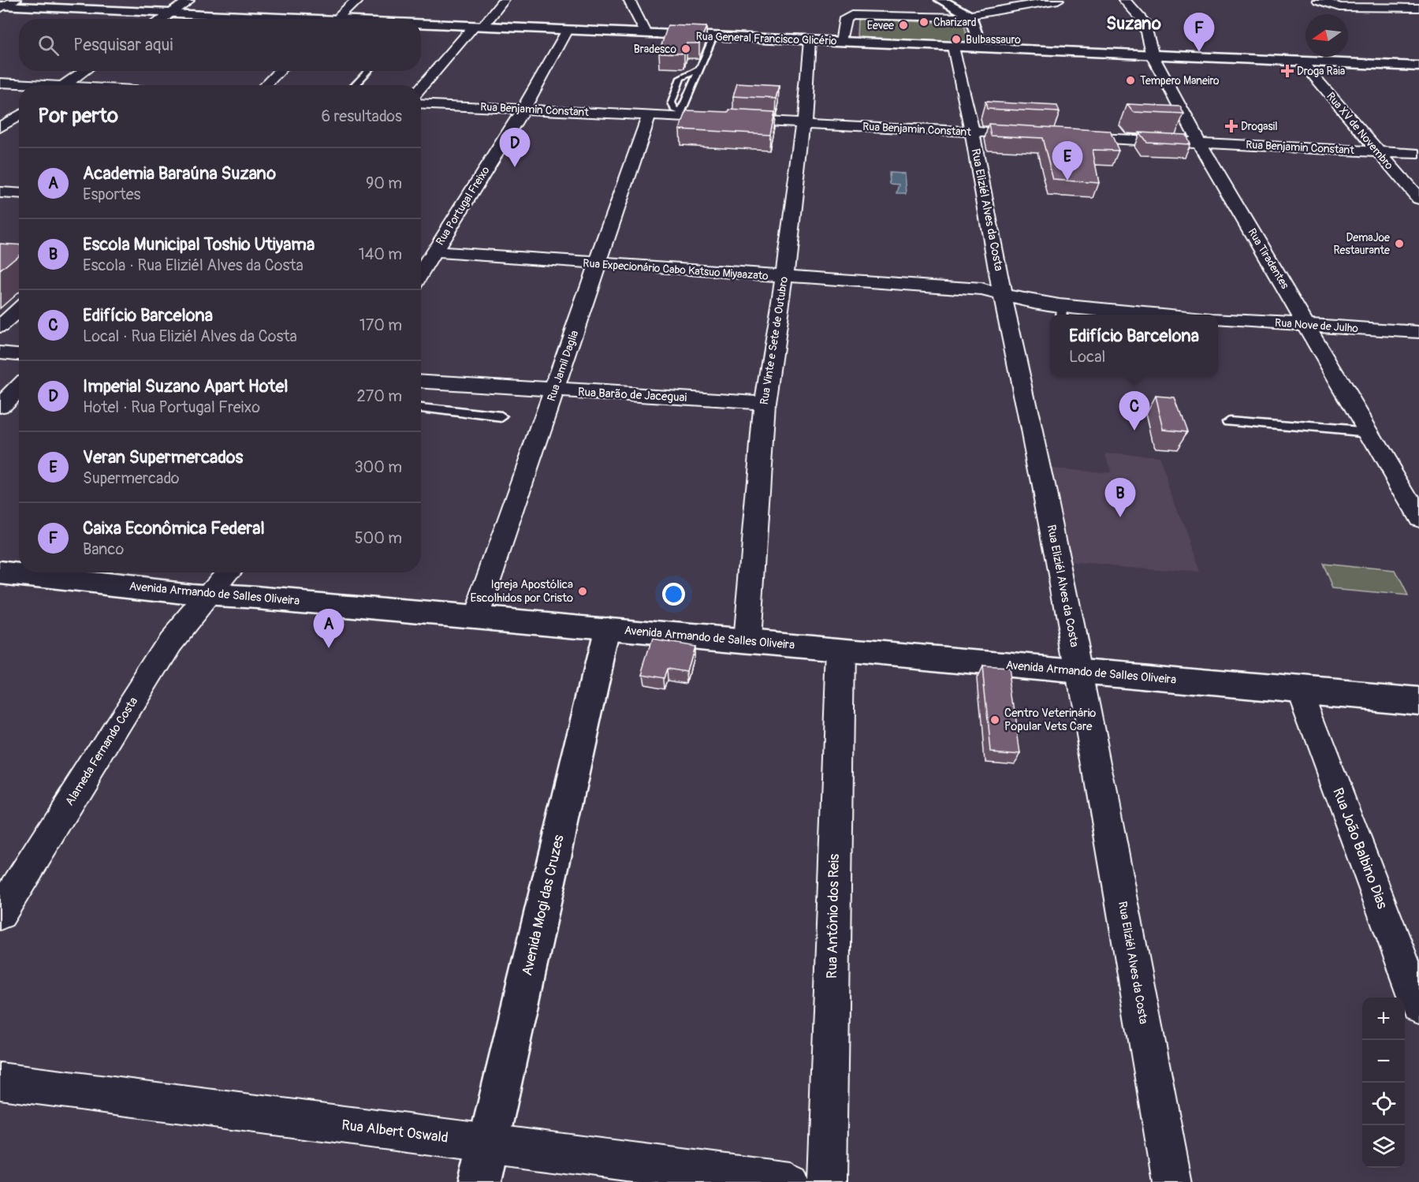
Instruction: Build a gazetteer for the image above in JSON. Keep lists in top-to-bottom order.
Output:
{
  "streets": {
    "main road": ["Rua General Francisco Glicério", "Avenida Armando de Salles Oliveira", "Avenida Mogi das Cruzes"],
    "street": [
      "Rua Benjamin Constant",
      "Rua XV de Novembro",
      "Rua Portugal Freixo",
      "Rua Eliziél Alves da Costa",
      "Rua Tiradentes",
      "Rua Expecionário Cabo Katsuo Miyaazato",
      "Rua Nove de Julho",
      "Rua Vinte e Sete de Outubro",
      "Rua Jamil Daglia",
      "Rua Barão de Jaceguai",
      "Alameda Fernando Costa",
      "Rua João Balbino Dias",
      "Rua Antônio dos Reis",
      "Rua Albert Oswald"
    ]
  },
  "crossings": [
    ["Rua General Francisco Glicério", "Rua XV de Novembro"],
    ["Rua General Francisco Glicério", "Rua Portugal Freixo"],
    ["Rua General Francisco Glicério", "Rua Eliziél Alves da Costa"],
    ["Rua General Francisco Glicério", "Rua Tiradentes"],
    ["Rua General Francisco Glicério", "Rua Vinte e Sete de Outubro"],
    ["Rua Benjamin Constant", "Rua XV de Novembro"],
    ["Rua Benjamin Constant", "Rua Portugal Freixo"],
    ["Rua Benjamin Constant", "Rua Eliziél Alves da Costa"],
    ["Rua Benjamin Constant", "Rua Tiradentes"],
    ["Rua Benjamin Constant", "Rua Vinte e Sete de Outubro"],
    ["Rua Benjamin Constant", "Rua Jamil Daglia"],
    ["Rua Portugal Freixo", "Rua Expecionário Cabo Katsuo Miyaazato"],
    ["Rua Eliziél Alves da Costa", "Rua Expecionário Cabo Katsuo Miyaazato"],
    ["Rua Eliziél Alves da Costa", "Avenida Armando de Salles Oliveira"],
    ["Rua Tiradentes", "Rua Nove de Julho"],
    ["Rua Expecionário Cabo Katsuo Miyaazato", "Rua Vinte e Sete de Outubro"],
    ["Rua Expecionário Cabo Katsuo Miyaazato", "Rua Jamil Daglia"],
    ["Rua Vinte e Sete de Outubro", "Rua Barão de Jaceguai"],
    ["Rua Vinte e Sete de Outubro", "Avenida Armando de Salles Oliveira"],
    ["Rua Jamil Daglia", "Rua Barão de Jaceguai"],
    ["Rua Jamil Daglia", "Avenida Armando de Salles Oliveira"],
    ["Avenida Armando de Salles Oliveira", "Alameda Fernando Costa"],
    ["Avenida Armando de Salles Oliveira", "Rua João Balbino Dias"],
    ["Avenida Armando de Salles Oliveira", "Avenida Mogi das Cruzes"],
    ["Avenida Armando de Salles Oliveira", "Rua Antônio dos Reis"],
    ["Avenida Mogi das Cruzes", "Rua Albert Oswald"]
  ],
  "districts": ["Suzano"],
  "places": {
    "other": [
      "Charizard",
      "Eevee",
      "Bulbassauro",
      "Bradesco",
      "Tempero Maneiro",
      "DemaJoe Restaurante",
      "Igreja Apostólica Escolhidos por Cristo",
      "Centro Veterinário Popular Vets Care"
    ],
    "health": ["Droga Raia", "Drogasil"]
  },
  "north": "left",
  "page": {
    "pins": [
      "F",
      "D",
      "E",
      "C",
      "B",
      "A"
    ],
    "search": "Pesquisar aqui",
    "heading": ["Por perto", "6 resultados"],
    "list": [
      {
        "mark": "A",
        "name": "Academia Baraúna Suzano",
        "note": "Esportes",
        "value": "90 m"
      },
      {
        "mark": "B",
        "name": "Escola Municipal Toshio Utiyama",
        "note": "Escola · Rua Eliziél Alves da Costa",
        "value": "140 m"
      },
      {
        "mark": "C",
        "name": "Edifício Barcelona",
        "note": "Local · Rua Eliziél Alves da Costa",
        "value": "170 m"
      },
      {
        "mark": "D",
        "name": "Imperial Suzano Apart Hotel",
        "note": "Hotel · Rua Portugal Freixo",
        "value": "270 m"
      },
      {
        "mark": "E",
        "name": "Veran Supermercados",
        "note": "Supermercado",
        "value": "300 m"
      },
      {
        "mark": "F",
        "name": "Caixa Econômica Federal",
        "note": "Banco",
        "value": "500 m"
      }
    ],
    "popup": ["Edifício Barcelona", "Local"],
    "map_buttons": ["+", "−"]
  }
}
